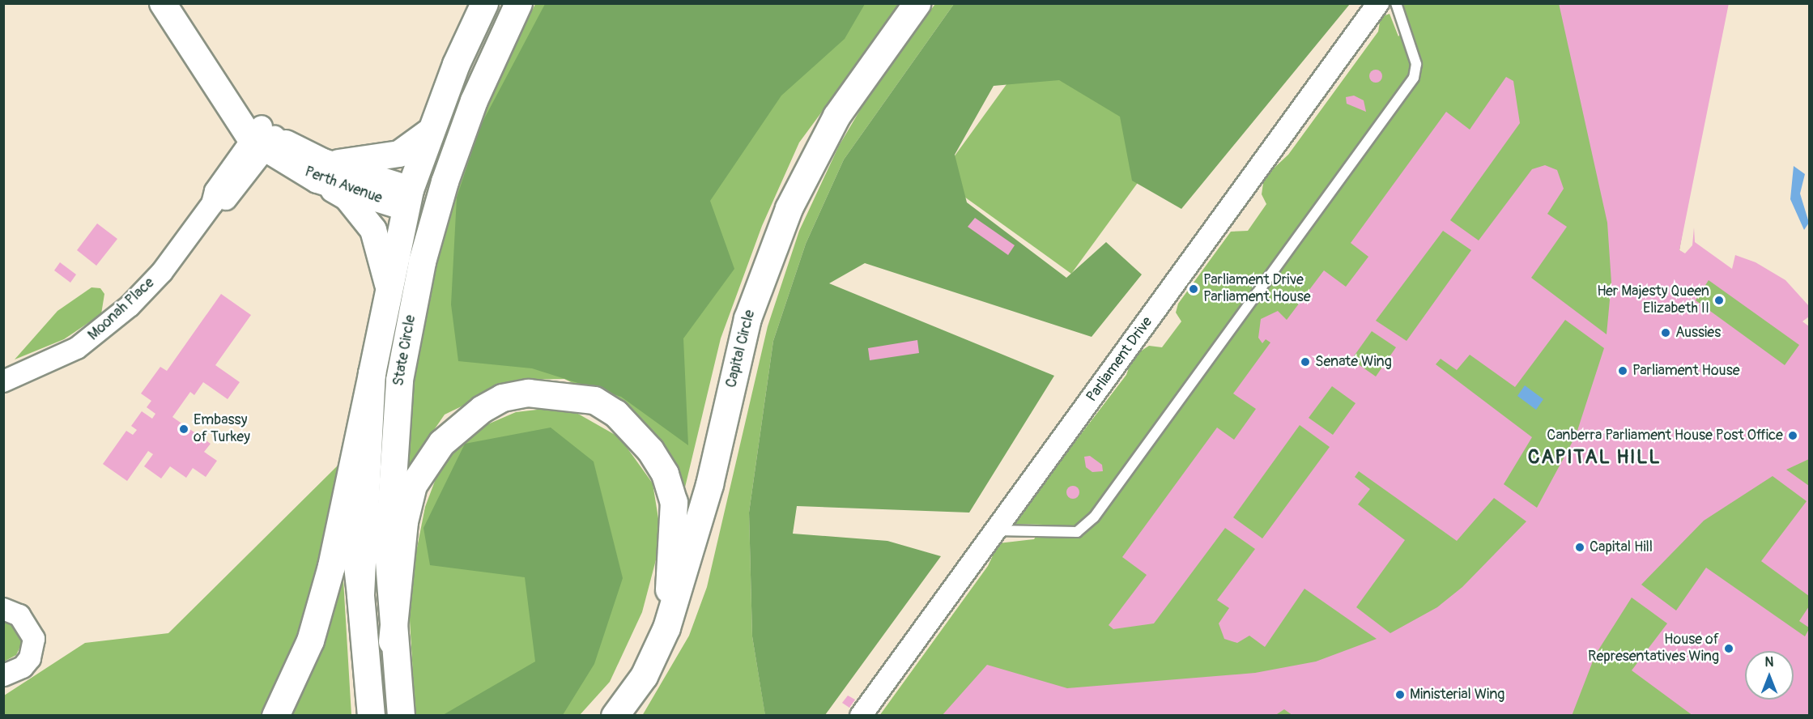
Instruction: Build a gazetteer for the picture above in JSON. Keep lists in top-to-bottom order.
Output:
{
  "streets": {
    "main road": ["Perth Avenue", "Capital Circle", "State Circle"],
    "street": ["Moonah Place", "Parliament Drive"]
  },
  "crossings": [
    ["Perth Avenue", "Moonah Place"],
    ["Perth Avenue", "State Circle"]
  ],
  "districts": ["CAPITAL HILL"],
  "places": [
    "Parliament Drive Parliament House",
    "Her Majesty Queen Elizabeth II",
    "Aussies",
    "Senate Wing",
    "Parliament House",
    "Embassy of Turkey",
    "Canberra Parliament House Post Office",
    "Capital Hill",
    "House of Representatives Wing",
    "Ministerial Wing"
  ],
  "north": "top"
}
